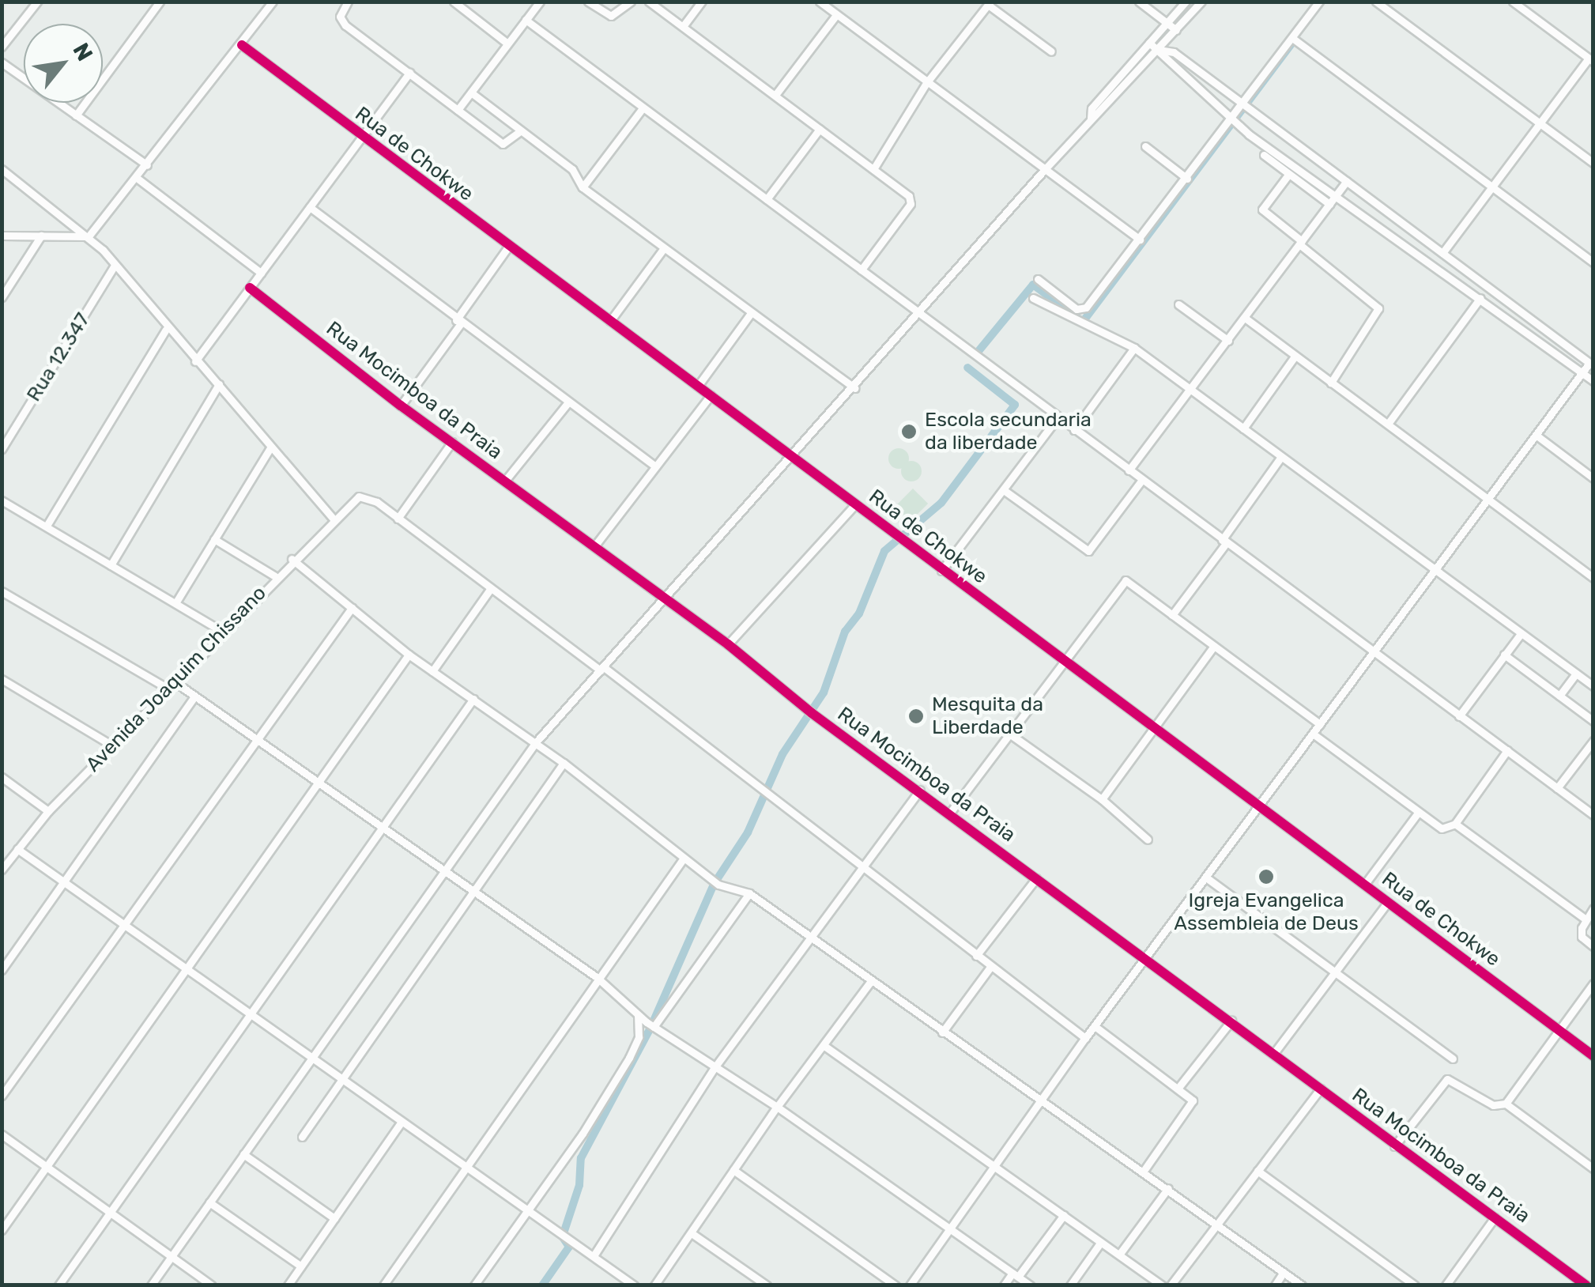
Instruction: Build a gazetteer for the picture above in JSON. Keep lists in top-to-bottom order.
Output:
{
  "streets": {
    "street": [
      "Rua de Chokwe",
      "Rua 12.347",
      "Rua Mocimboa da Praia",
      "Avenida Joaquim Chissano"
    ]
  },
  "places": ["Escola secundaria da liberdade", "Mesquita da Liberdade", "Igreja Evangelica Assembleia de Deus"],
  "north": "top right"
}
